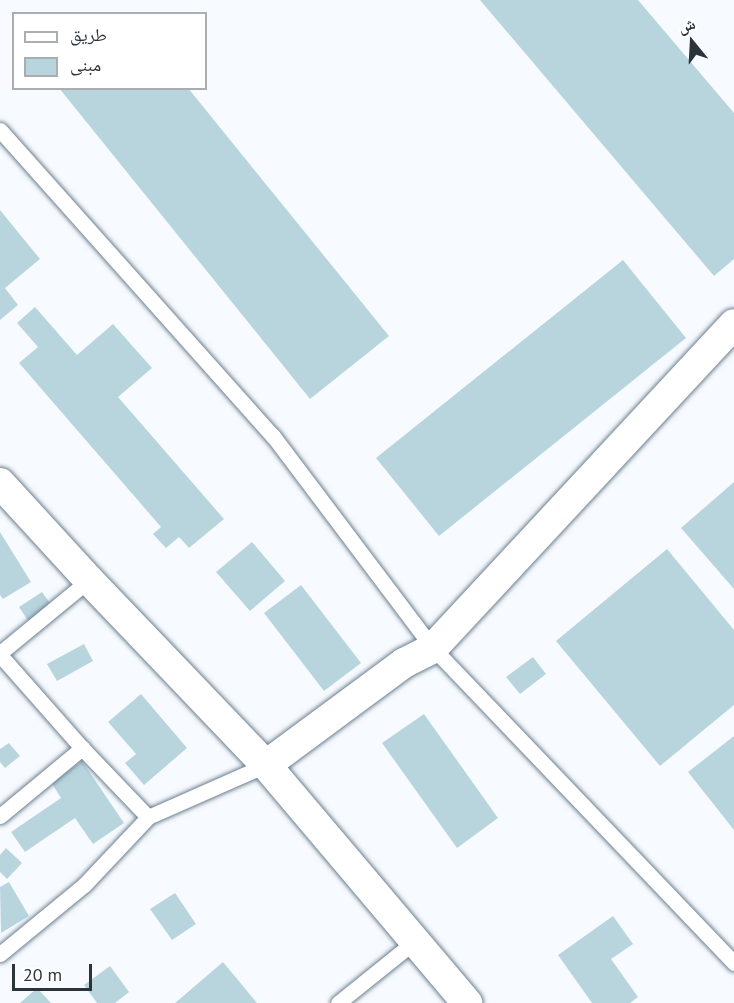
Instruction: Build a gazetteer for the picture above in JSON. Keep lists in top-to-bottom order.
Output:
{
  "legend": ["طريق", "مبنى"],
  "scale_bar": "20 m",
  "north": "top"
}
